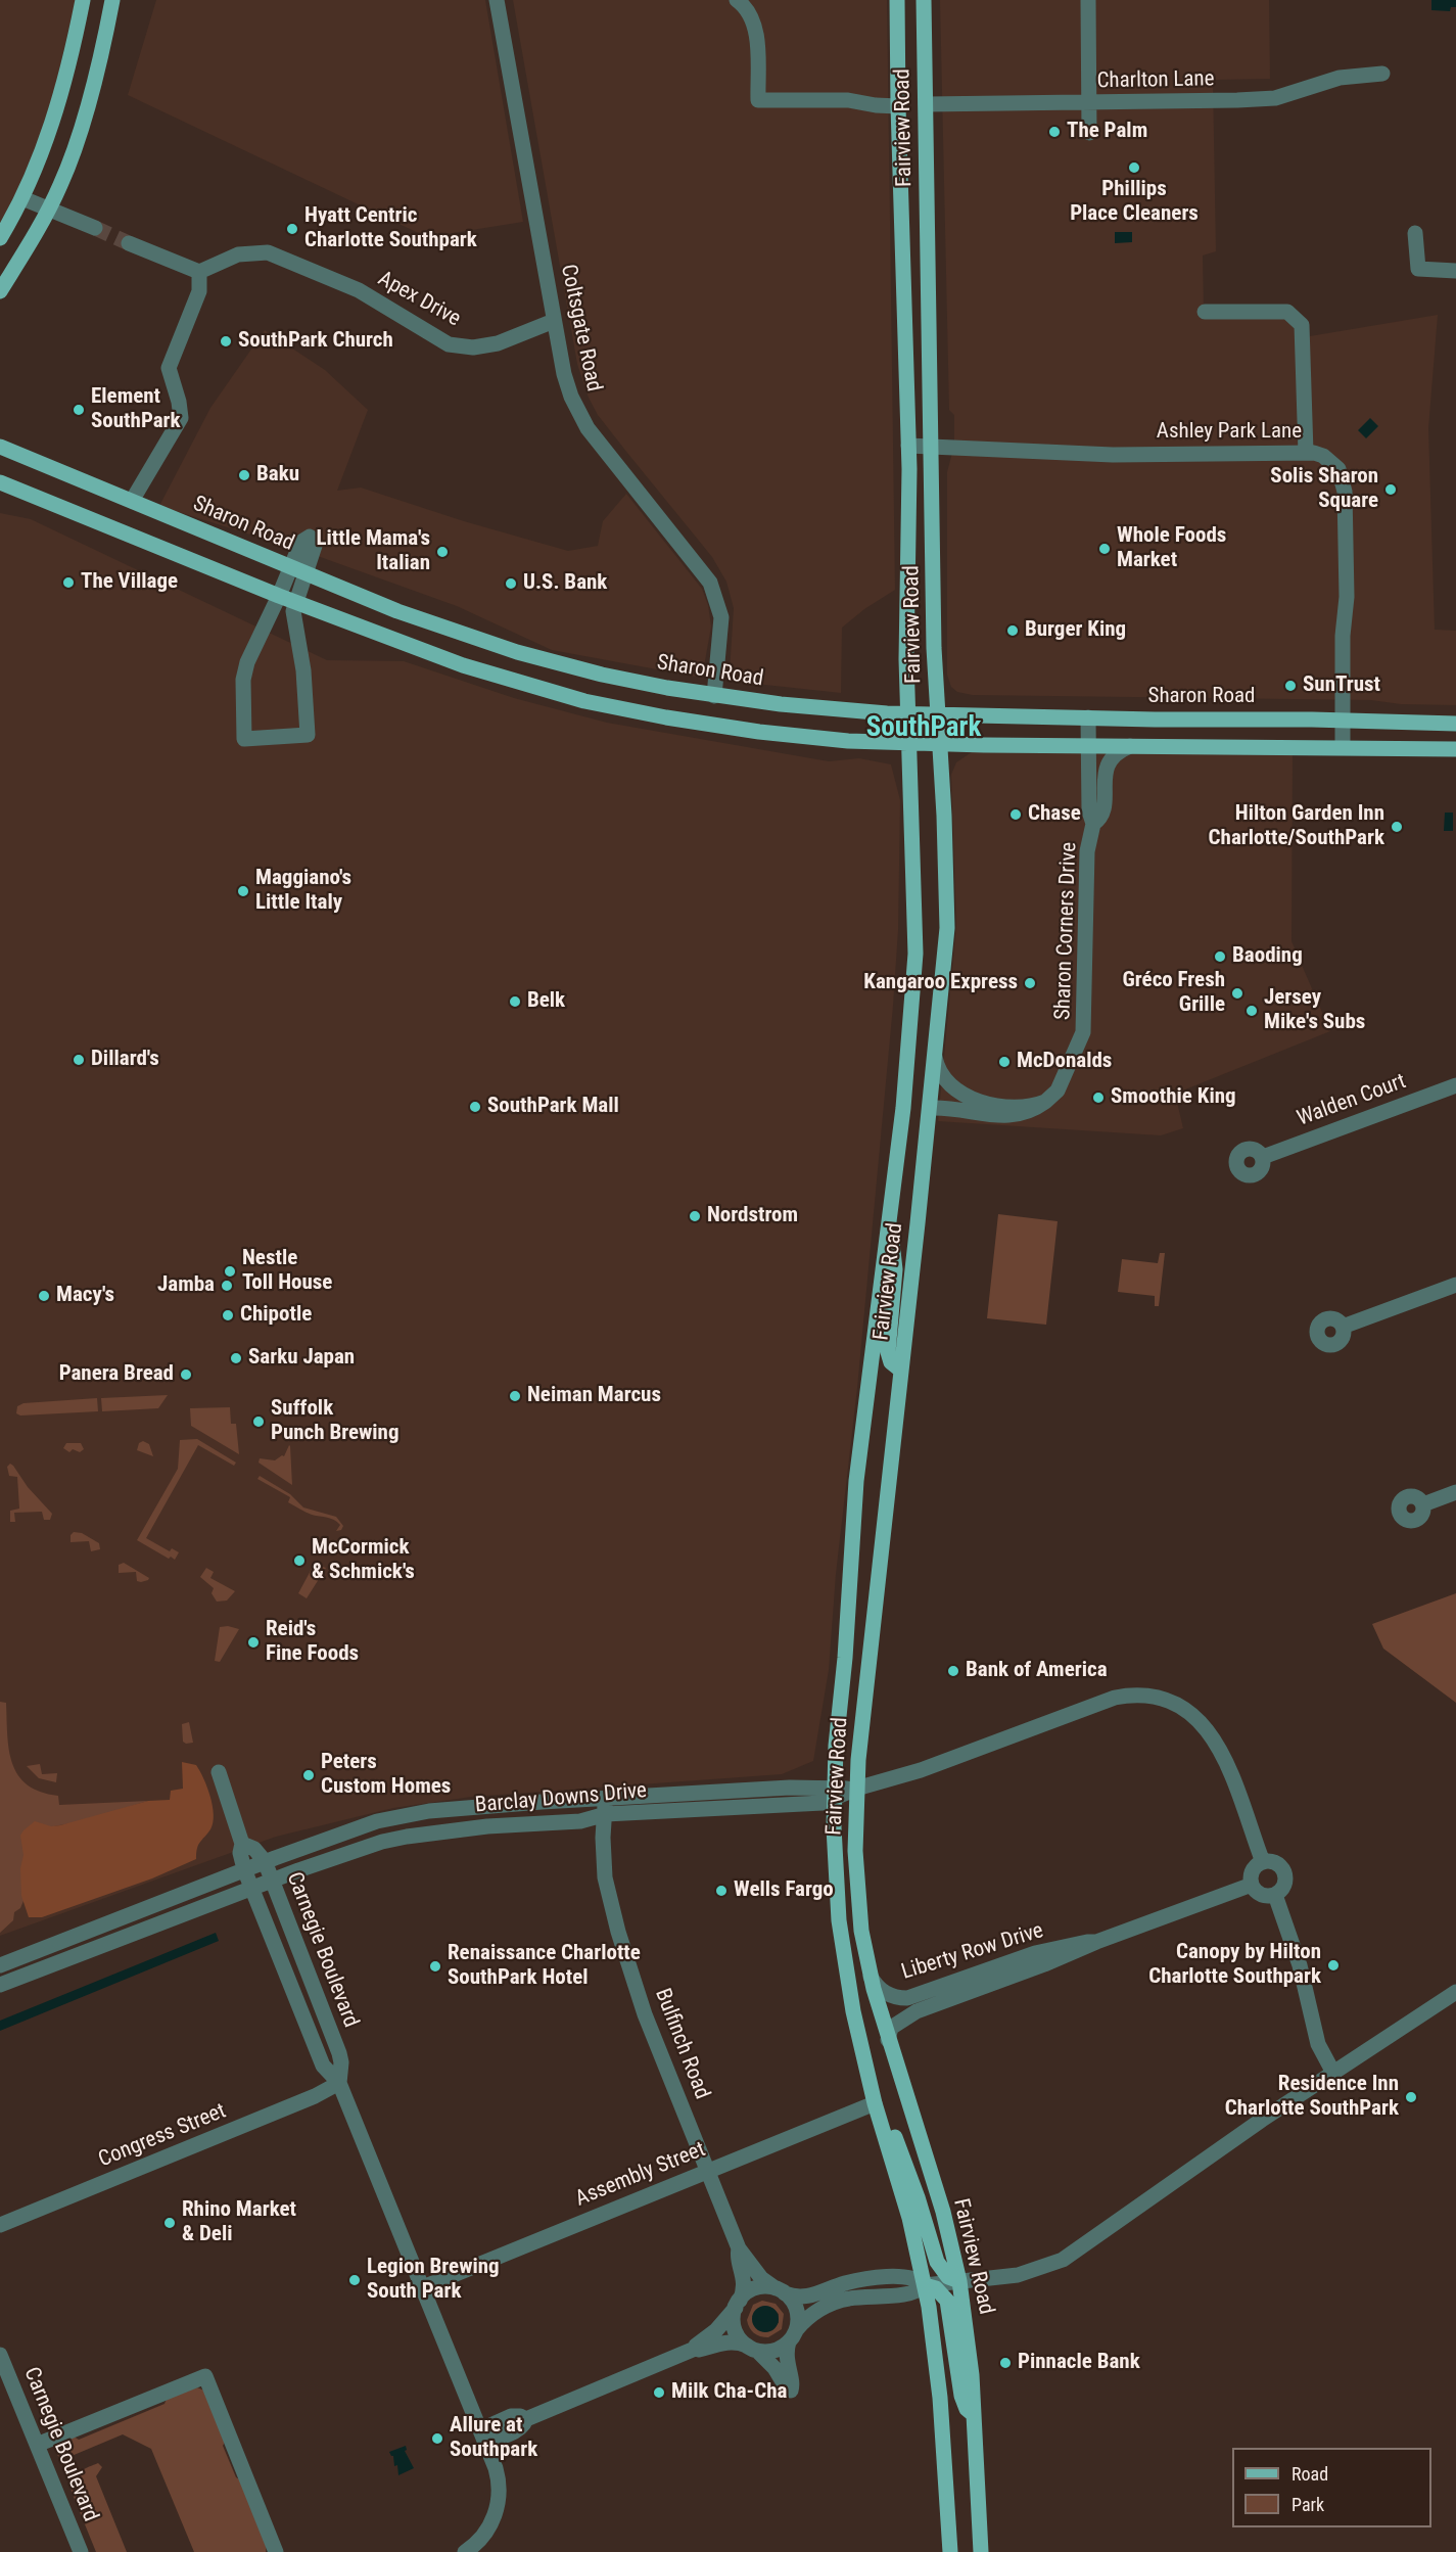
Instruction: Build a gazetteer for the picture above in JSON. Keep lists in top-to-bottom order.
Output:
{
  "streets": {
    "main road": ["Fairview Road", "Sharon Road"],
    "street": [
      "Charlton Lane",
      "Apex Drive",
      "Coltsgate Road",
      "Ashley Park Lane",
      "Sharon Corners Drive",
      "Walden Court",
      "Barclay Downs Drive",
      "Carnegie Boulevard",
      "Liberty Row Drive",
      "Bulfinch Road",
      "Congress Street",
      "Assembly Street"
    ]
  },
  "crossings": [
    ["Charlton Lane", "Fairview Road"],
    ["Fairview Road", "Ashley Park Lane"],
    ["Fairview Road", "Sharon Road"],
    ["Fairview Road", "Sharon Corners Drive"],
    ["Fairview Road", "Barclay Downs Drive"],
    ["Fairview Road", "Liberty Row Drive"],
    ["Fairview Road", "Assembly Street"],
    ["Apex Drive", "Coltsgate Road"],
    ["Coltsgate Road", "Sharon Road"],
    ["Ashley Park Lane", "Sharon Road"],
    ["Sharon Road", "Sharon Corners Drive"],
    ["Barclay Downs Drive", "Carnegie Boulevard"],
    ["Barclay Downs Drive", "Liberty Row Drive"],
    ["Barclay Downs Drive", "Bulfinch Road"],
    ["Carnegie Boulevard", "Congress Street"],
    ["Carnegie Boulevard", "Assembly Street"],
    ["Bulfinch Road", "Assembly Street"]
  ],
  "districts": ["SouthPark"],
  "places": [
    "The Palm",
    "Phillips Place Cleaners",
    "Hyatt Centric Charlotte Southpark",
    "SouthPark Church",
    "Element SouthPark",
    "Baku",
    "Solis Sharon Square",
    "Whole Foods Market",
    "Little Mama's Italian",
    "The Village",
    "U.S. Bank",
    "Burger King",
    "SunTrust",
    "Chase",
    "Hilton Garden Inn Charlotte/SouthPark",
    "Maggiano's Little Italy",
    "Baoding",
    "Kangaroo Express",
    "Gréco Fresh Grille",
    "Belk",
    "Jersey Mike's Subs",
    "Dillard's",
    "McDonalds",
    "Smoothie King",
    "SouthPark Mall",
    "Nordstrom",
    "Nestle Toll House",
    "Jamba",
    "Macy's",
    "Chipotle",
    "Sarku Japan",
    "Panera Bread",
    "Neiman Marcus",
    "Suffolk Punch Brewing",
    "McCormick & Schmick's",
    "Reid's Fine Foods",
    "Bank of America",
    "Peters Custom Homes",
    "Wells Fargo",
    "Canopy by Hilton Charlotte Southpark",
    "Renaissance Charlotte SouthPark Hotel",
    "Residence Inn Charlotte SouthPark",
    "Rhino Market & Deli",
    "Legion Brewing South Park",
    "Pinnacle Bank",
    "Milk Cha-Cha",
    "Allure at Southpark"
  ],
  "legend": ["Road", "Park"]
}
